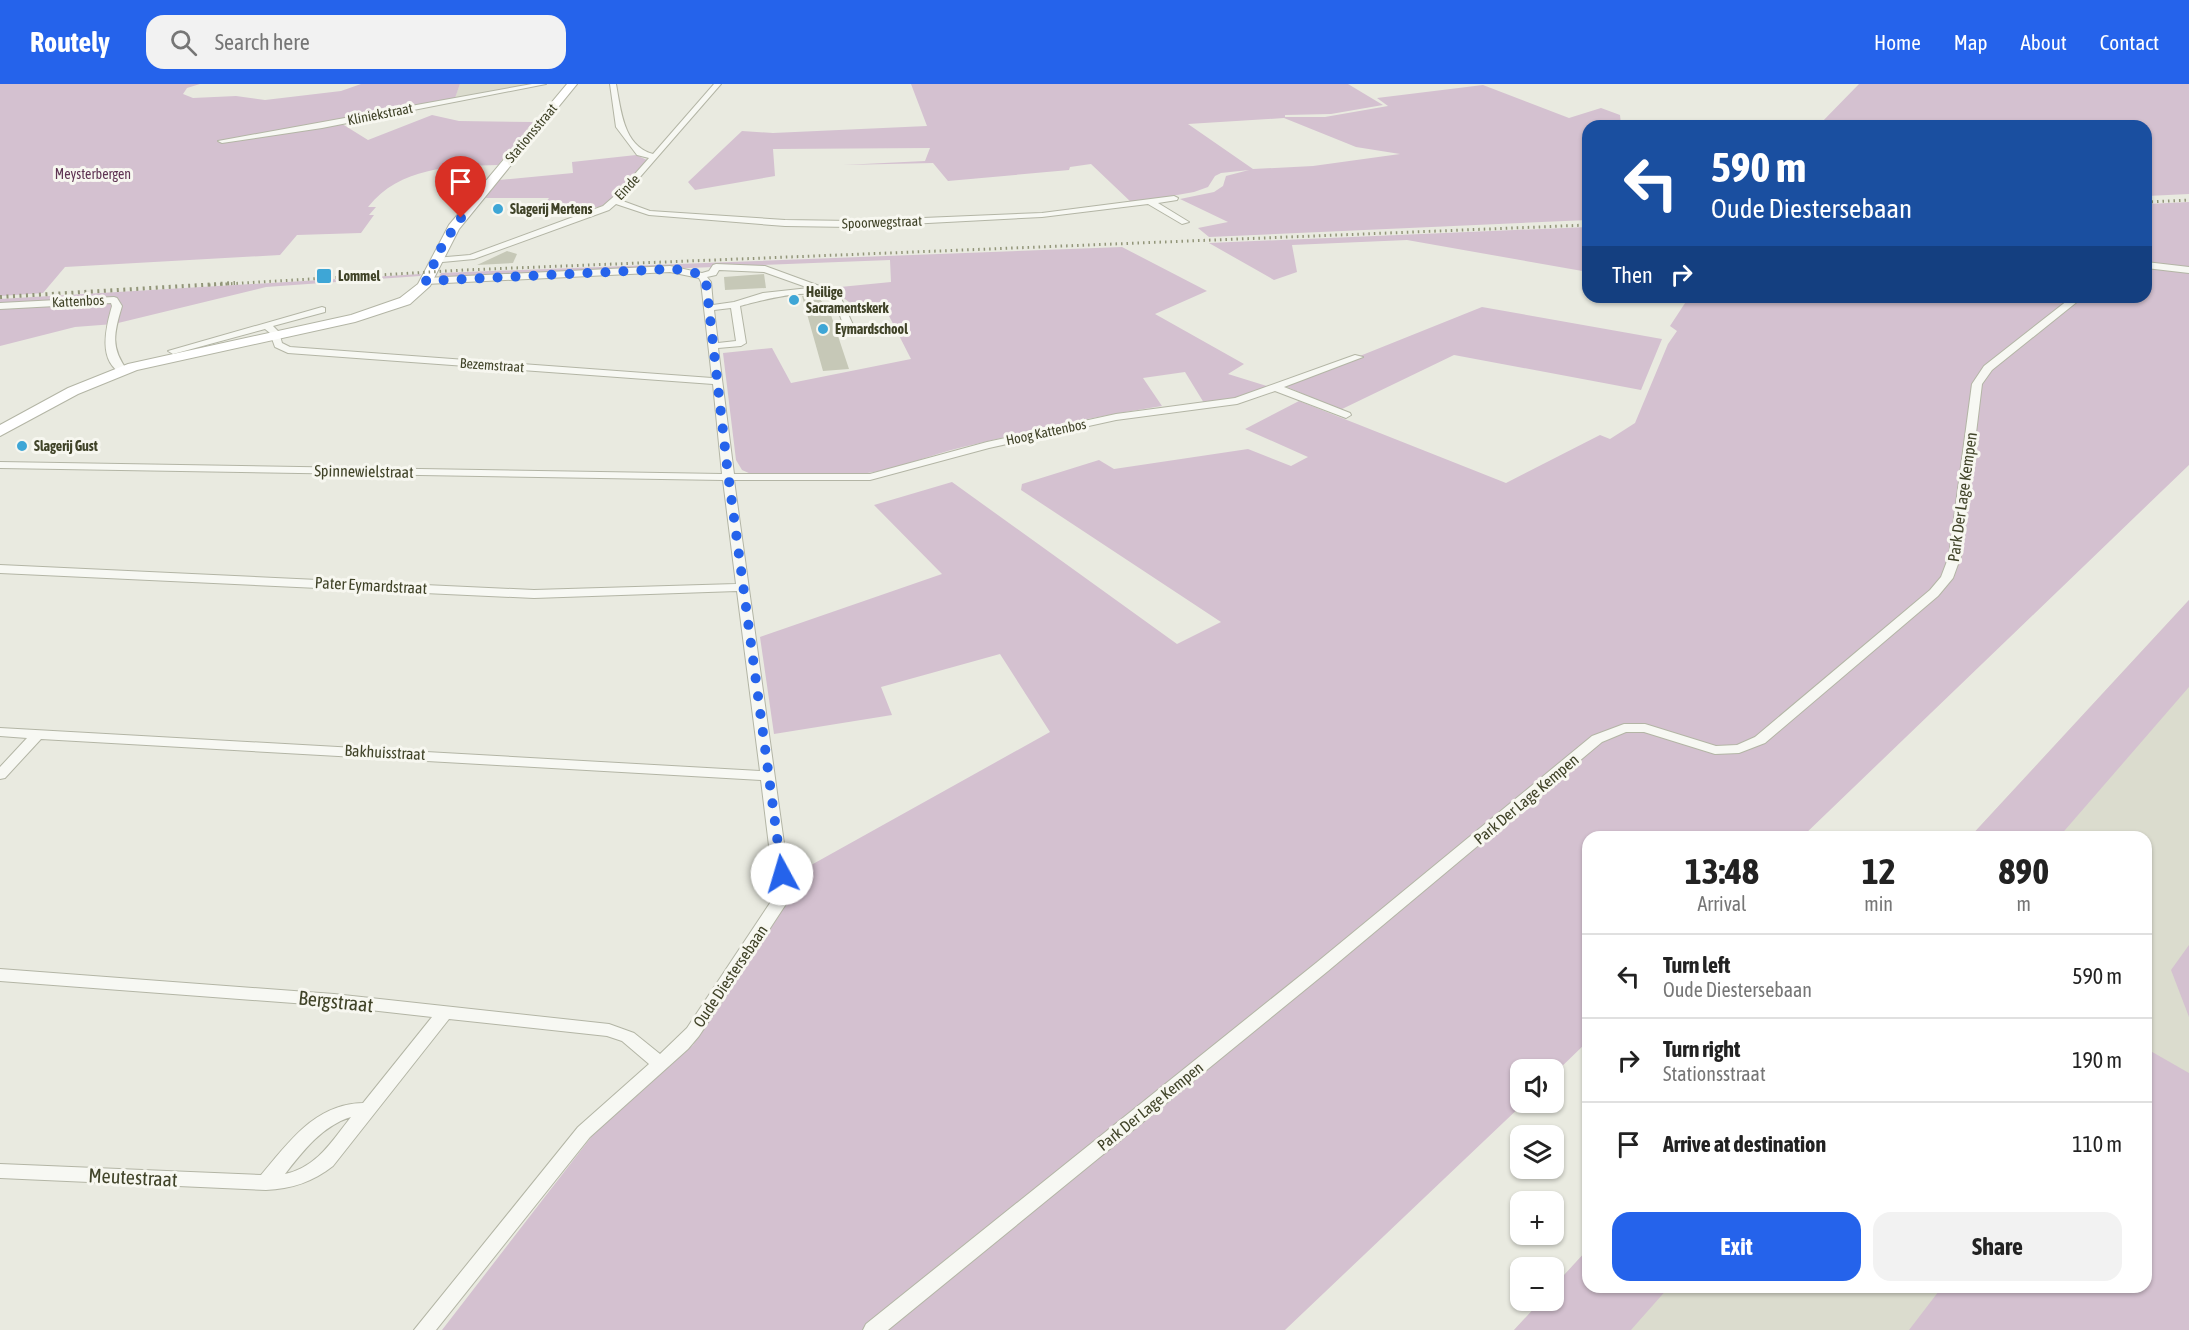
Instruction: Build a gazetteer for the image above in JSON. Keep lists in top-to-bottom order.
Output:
{
  "streets": {
    "main road": ["Stationsstraat"],
    "street": [
      "Kliniekstraat",
      "Einde",
      "Spoorwegstraat",
      "Kattenbos",
      "Bezemstraat",
      "Hoog Kattenbos",
      "Spinnewielstraat",
      "Park Der Lage Kempen",
      "Pater Eymardstraat",
      "Bakhuisstraat",
      "Oude Diestersebaan",
      "Bergstraat",
      "Meutestraat"
    ]
  },
  "crossings": [
    ["Stationsstraat", "Einde"],
    ["Einde", "Spoorwegstraat"],
    ["Bezemstraat", "Oude Diestersebaan"],
    ["Hoog Kattenbos", "Spinnewielstraat"],
    ["Hoog Kattenbos", "Oude Diestersebaan"],
    ["Spinnewielstraat", "Oude Diestersebaan"],
    ["Pater Eymardstraat", "Oude Diestersebaan"],
    ["Bakhuisstraat", "Oude Diestersebaan"],
    ["Oude Diestersebaan", "Bergstraat"],
    ["Bergstraat", "Meutestraat"]
  ],
  "parks": ["Meysterbergen"],
  "places": {
    "other": [
      "Slagerij Mertens",
      "Heilige Sacramentskerk",
      "Eymardschool",
      "Slagerij Gust"
    ],
    "transit": ["Lommel"]
  },
  "page": {
    "header": "Routely",
    "search": "Search here",
    "nav": [
      "Home",
      "Map",
      "About",
      "Contact"
    ],
    "turn": ["590 m", "Oude Diestersebaan"],
    "then": "Then",
    "eta": [
      "13:48",
      "Arrival",
      "12",
      "min",
      "890",
      "m"
    ],
    "list": [
      {
        "name": "Turn left",
        "note": "Oude Diestersebaan",
        "value": "590 m"
      },
      {
        "name": "Turn right",
        "note": "Stationsstraat",
        "value": "190 m"
      },
      {
        "name": "Arrive at destination",
        "value": "110 m"
      }
    ],
    "map_buttons": ["+", "−"],
    "buttons": ["Exit", "Share"]
  }
}
